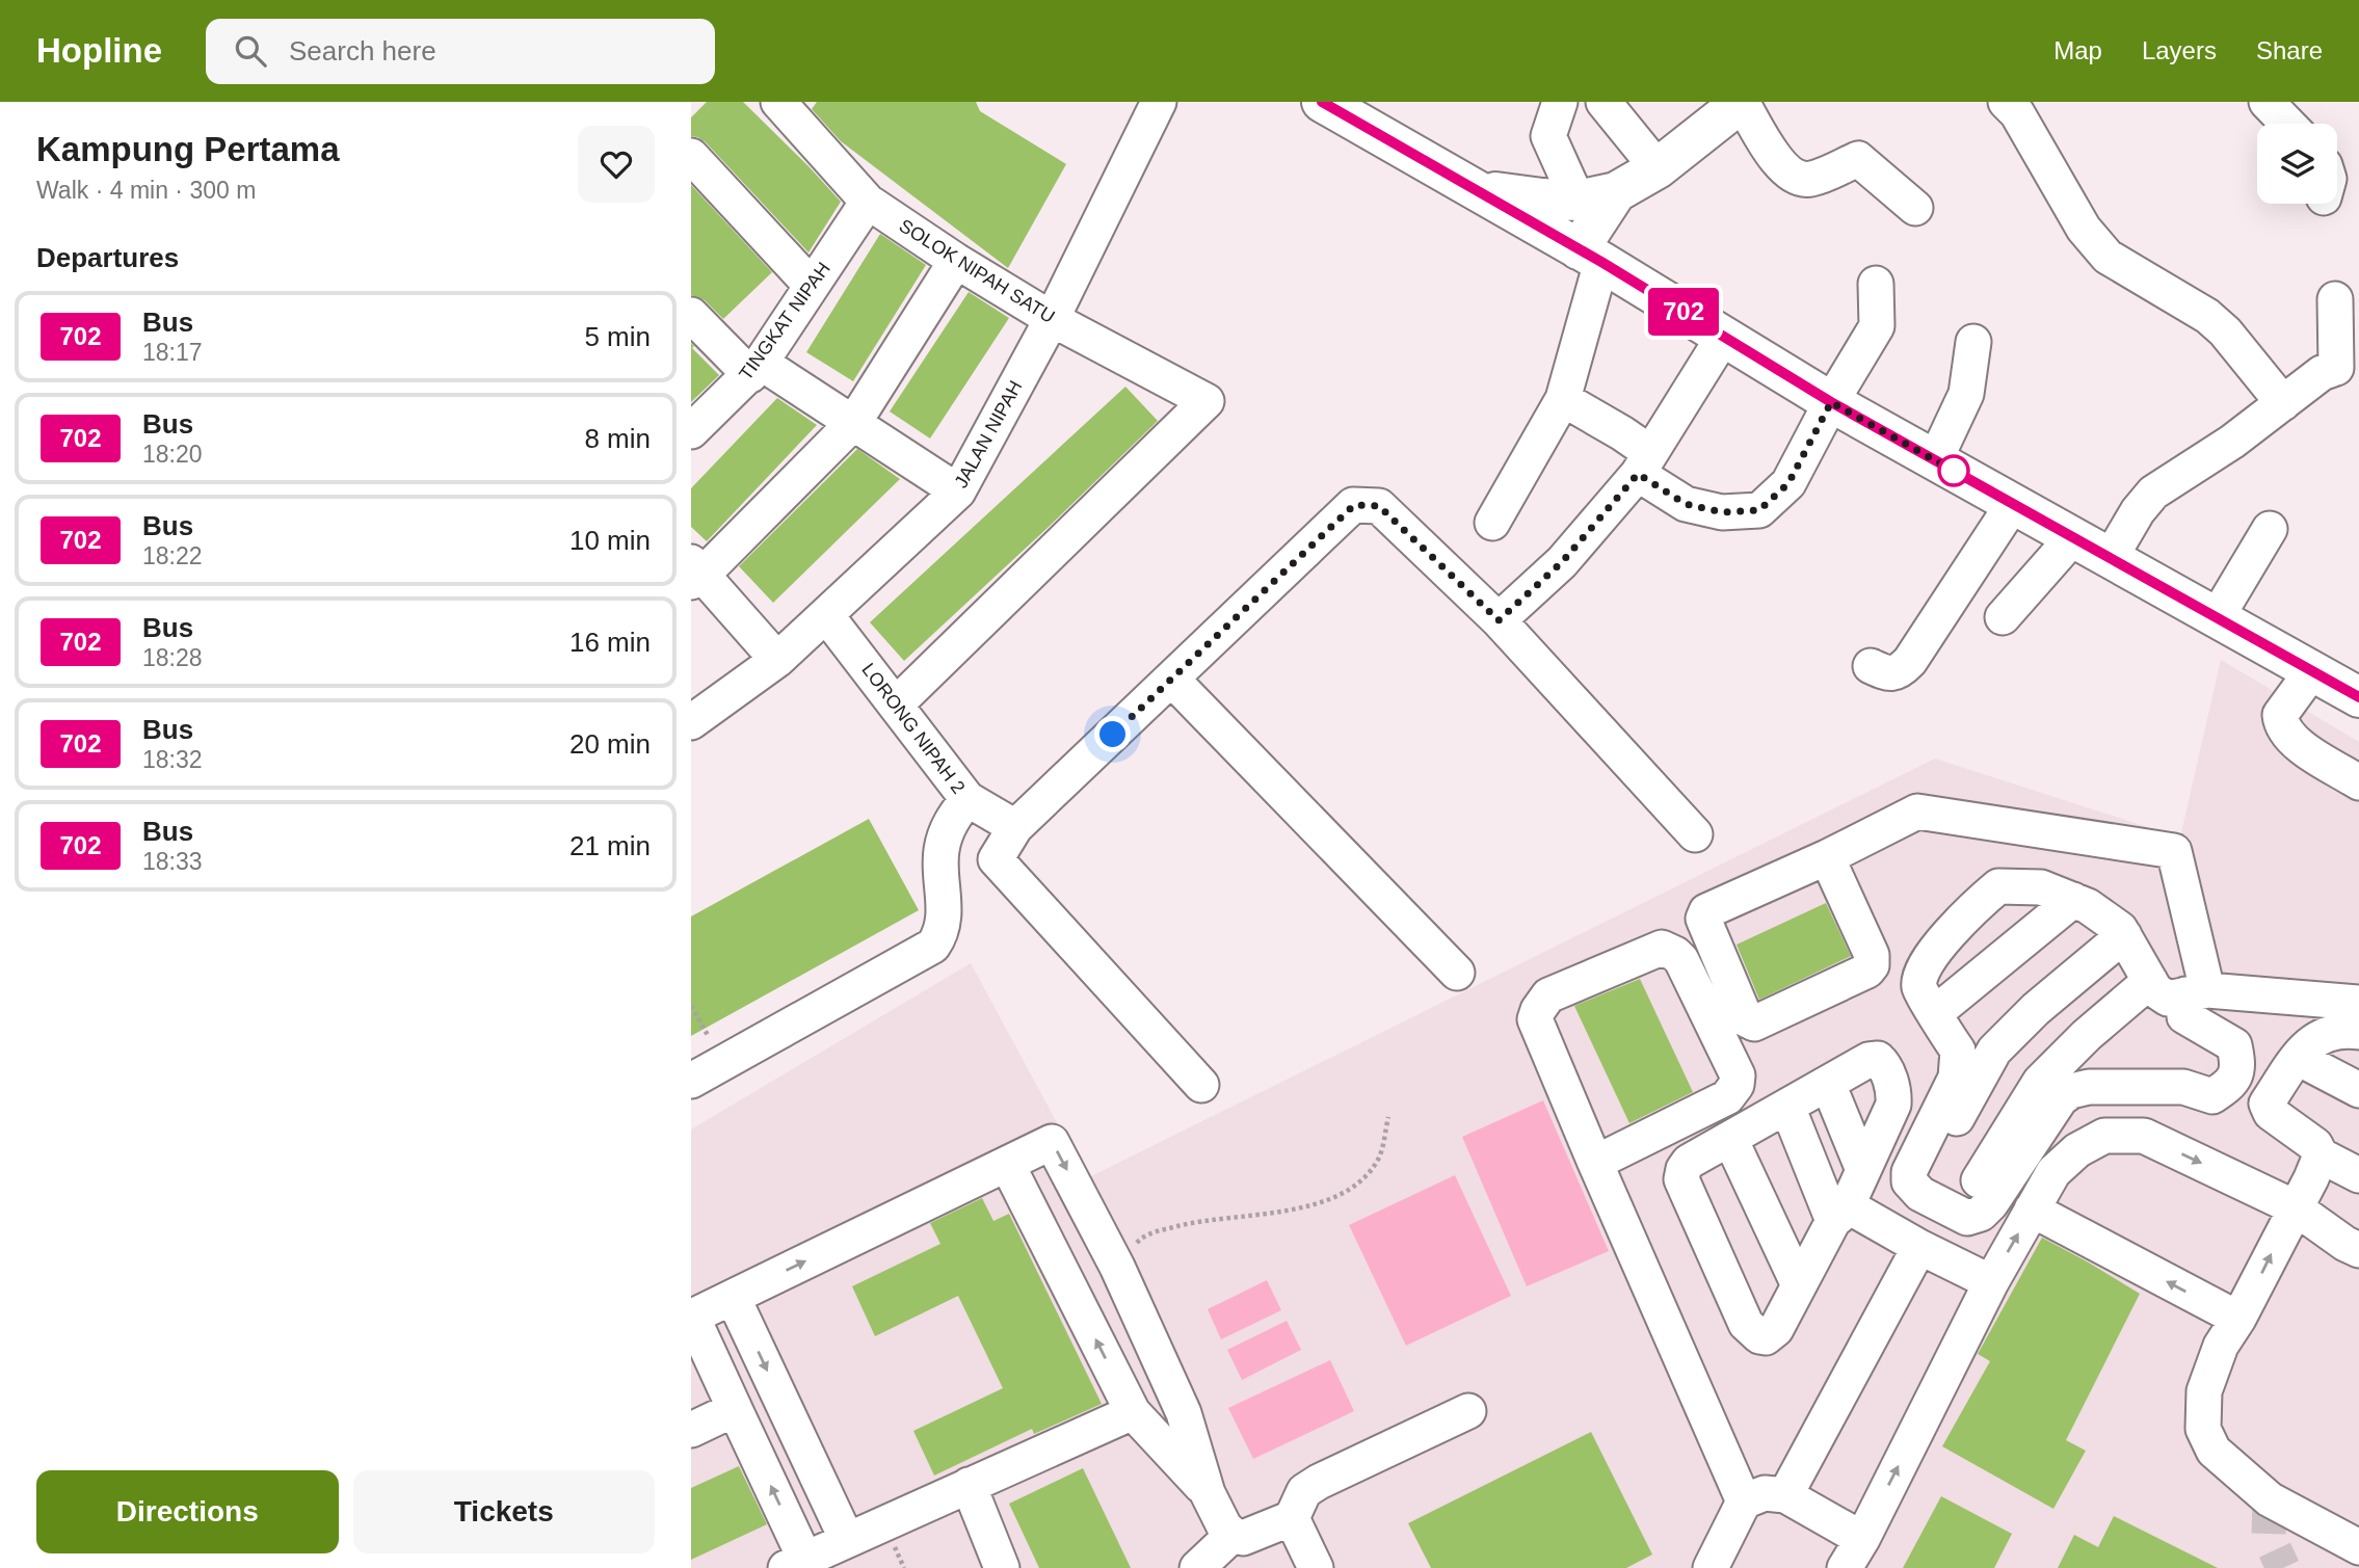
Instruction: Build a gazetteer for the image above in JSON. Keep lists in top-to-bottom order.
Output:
{
  "streets": {
    "street": [
      "SOLOK NIPAH SATU",
      "TINGKAT NIPAH",
      "JALAN NIPAH",
      "LORONG NIPAH 2"
    ]
  },
  "crossings": [
    ["SOLOK NIPAH SATU", "TINGKAT NIPAH"],
    ["SOLOK NIPAH SATU", "JALAN NIPAH"],
    ["SOLOK NIPAH SATU", "LORONG NIPAH 2"],
    ["JALAN NIPAH", "LORONG NIPAH 2"]
  ],
  "lines": ["bus line 702"],
  "page": {
    "header": "Hopline",
    "search": "Search here",
    "nav": ["Map", "Layers", "Share"],
    "heading": [
      ["Kampung Pertama", "Walk · 4 min · 300 m"],
      "Departures"
    ],
    "on_map": "702",
    "list": [
      {
        "mark": "702",
        "name": "Bus",
        "note": "18:17",
        "value": "5 min"
      },
      {
        "mark": "702",
        "name": "Bus",
        "note": "18:20",
        "value": "8 min"
      },
      {
        "mark": "702",
        "name": "Bus",
        "note": "18:22",
        "value": "10 min"
      },
      {
        "mark": "702",
        "name": "Bus",
        "note": "18:28",
        "value": "16 min"
      },
      {
        "mark": "702",
        "name": "Bus",
        "note": "18:32",
        "value": "20 min"
      },
      {
        "mark": "702",
        "name": "Bus",
        "note": "18:33",
        "value": "21 min"
      }
    ],
    "buttons": ["Directions", "Tickets"]
  }
}
